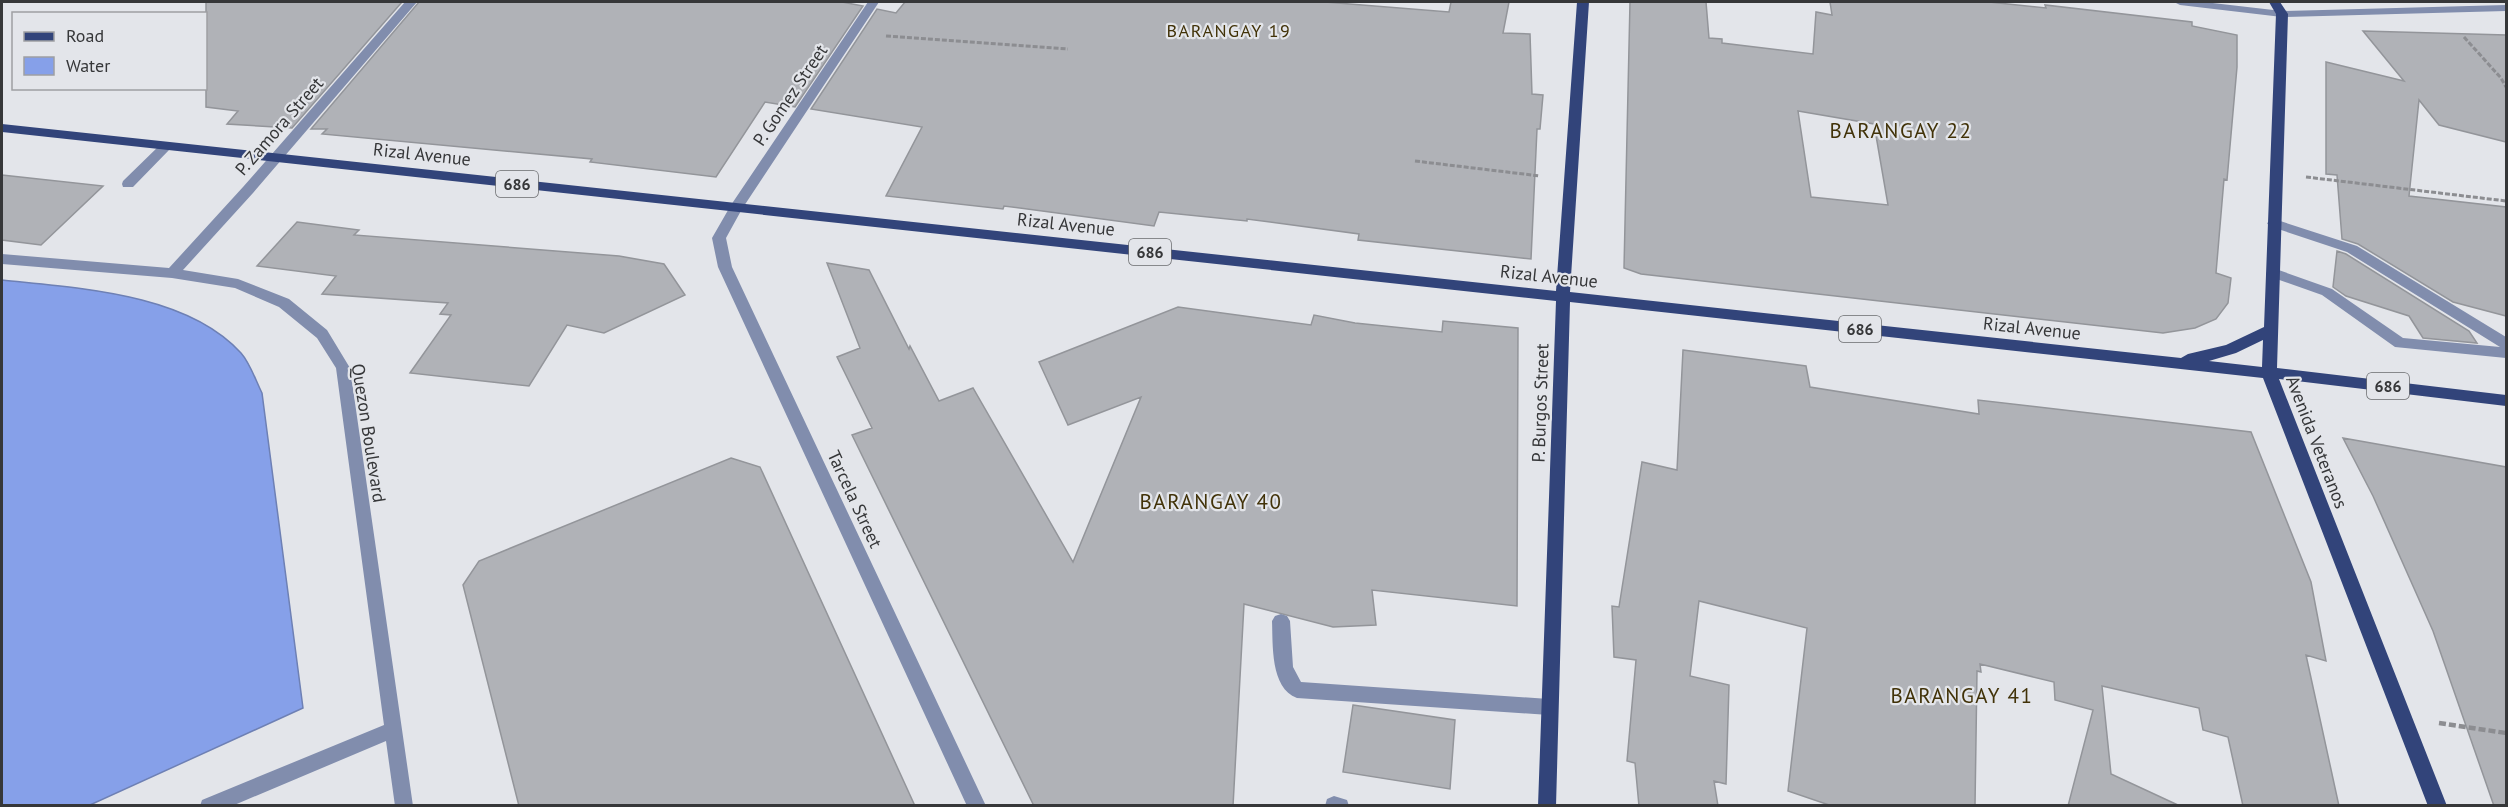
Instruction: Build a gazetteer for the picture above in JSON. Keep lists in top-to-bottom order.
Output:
{
  "streets": {
    "main road": [
      "Rizal Avenue",
      "686",
      "P. Burgos Street",
      "Avenida Veteranos"
    ],
    "street": [
      "P. Gomez Street",
      "P. Zamora Street",
      "Quezon Boulevard",
      "Tarcela Street"
    ]
  },
  "crossings": [
    ["P. Gomez Street", "Rizal Avenue"],
    ["P. Gomez Street", "Tarcela Street"],
    ["P. Zamora Street", "Rizal Avenue"],
    ["P. Zamora Street", "Quezon Boulevard"],
    ["Rizal Avenue", "686"],
    ["Rizal Avenue", "P. Burgos Street"],
    ["Rizal Avenue", "Avenida Veteranos"],
    ["Rizal Avenue", "Tarcela Street"],
    ["686", "Avenida Veteranos"]
  ],
  "districts": [
    "BARANGAY 19",
    "BARANGAY 22",
    "BARANGAY 40",
    "BARANGAY 41"
  ],
  "legend": ["Road", "Water"]
}
